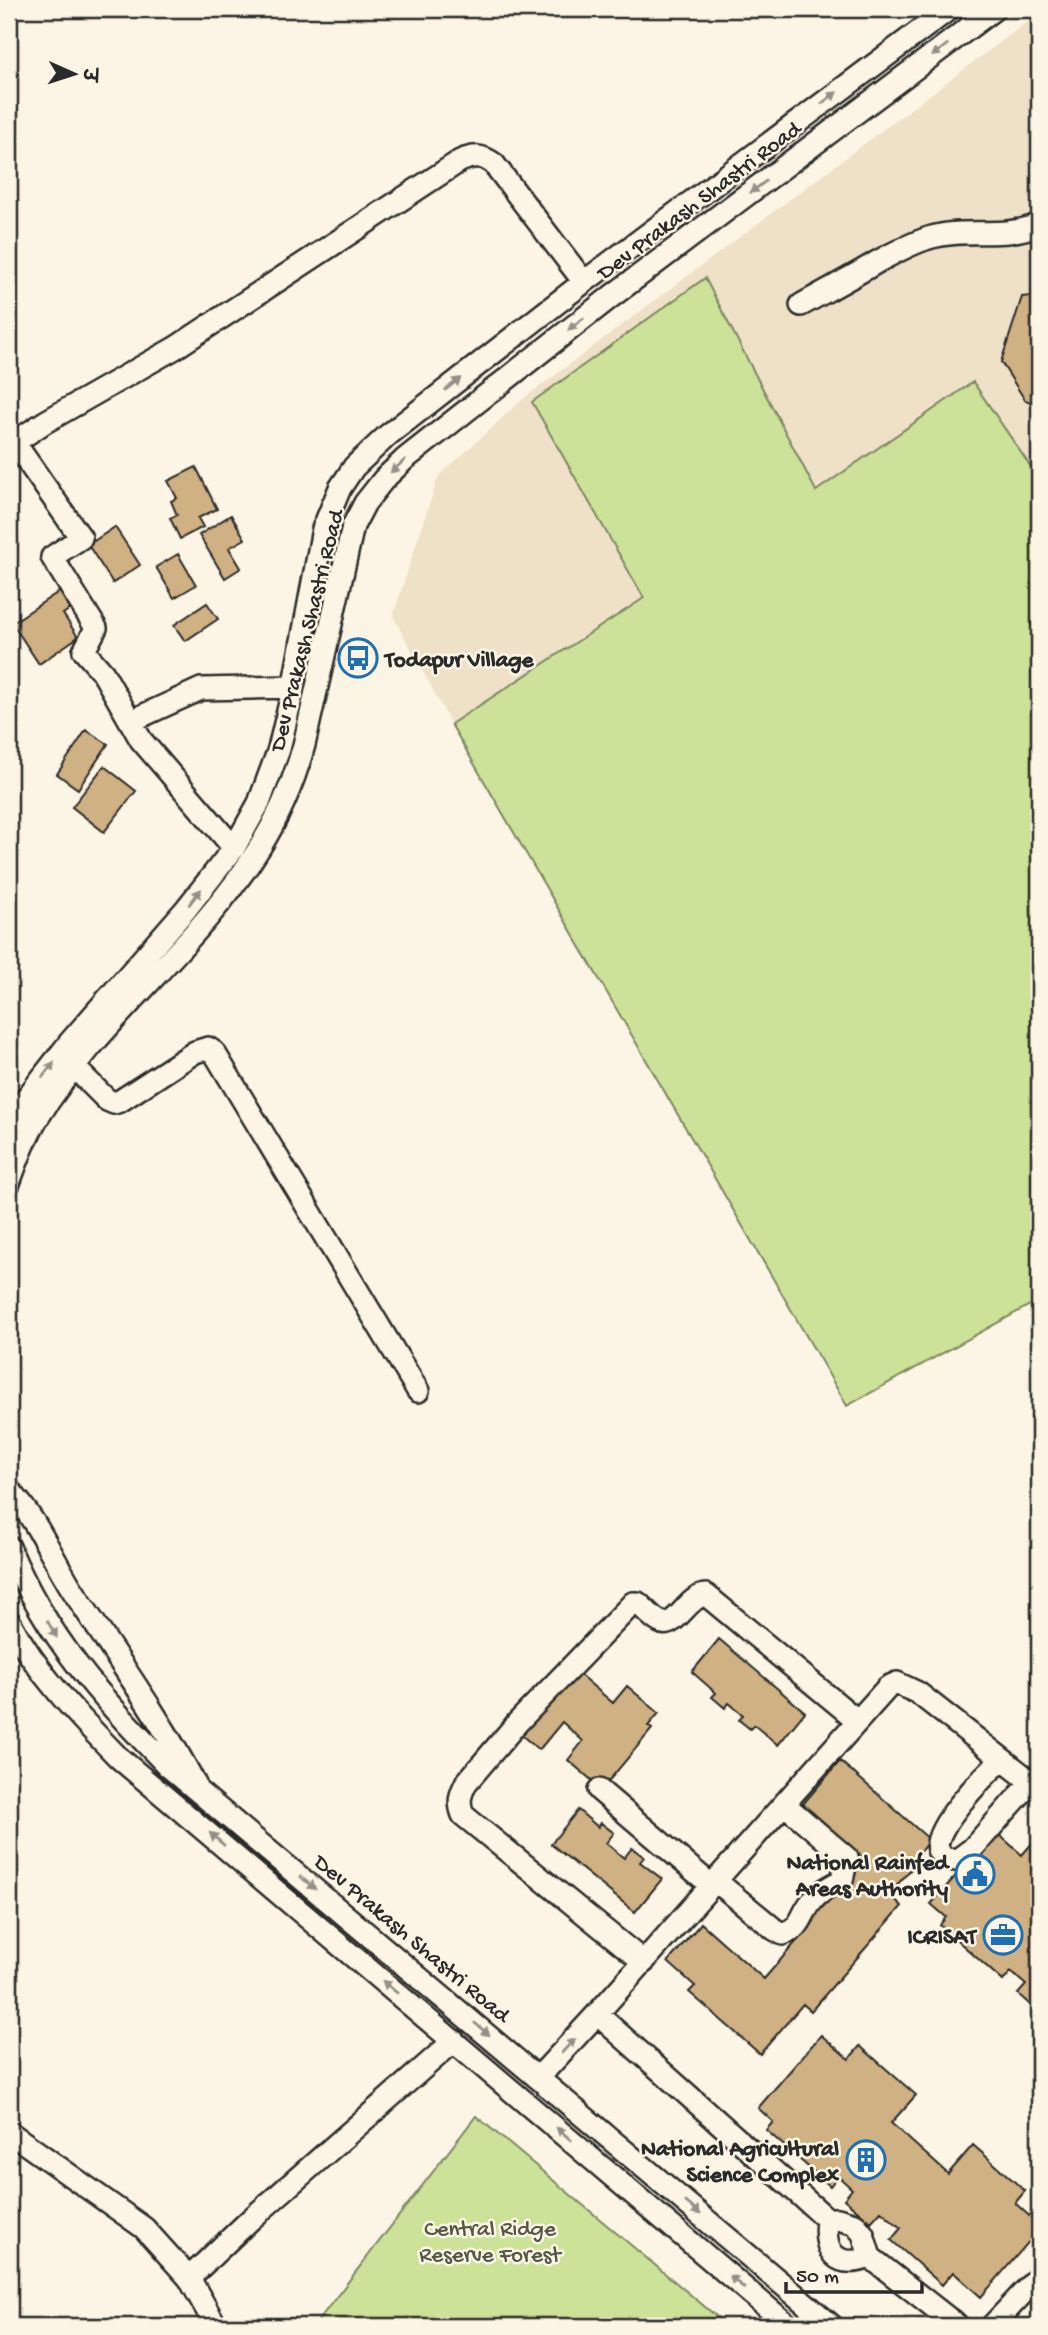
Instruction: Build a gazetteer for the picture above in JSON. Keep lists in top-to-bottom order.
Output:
{
  "streets": {
    "street": ["Dev Prakash Shastri Road"]
  },
  "parks": ["Central Ridge Reserve Forest"],
  "places": {
    "bus stop": ["Todapur Village"],
    "public building": ["National Rainfed Areas Authority"],
    "office": ["ICRISAT"],
    "building": ["National Agricultural Science Complex"]
  },
  "scale_bar": "50 m",
  "north": "right"
}
